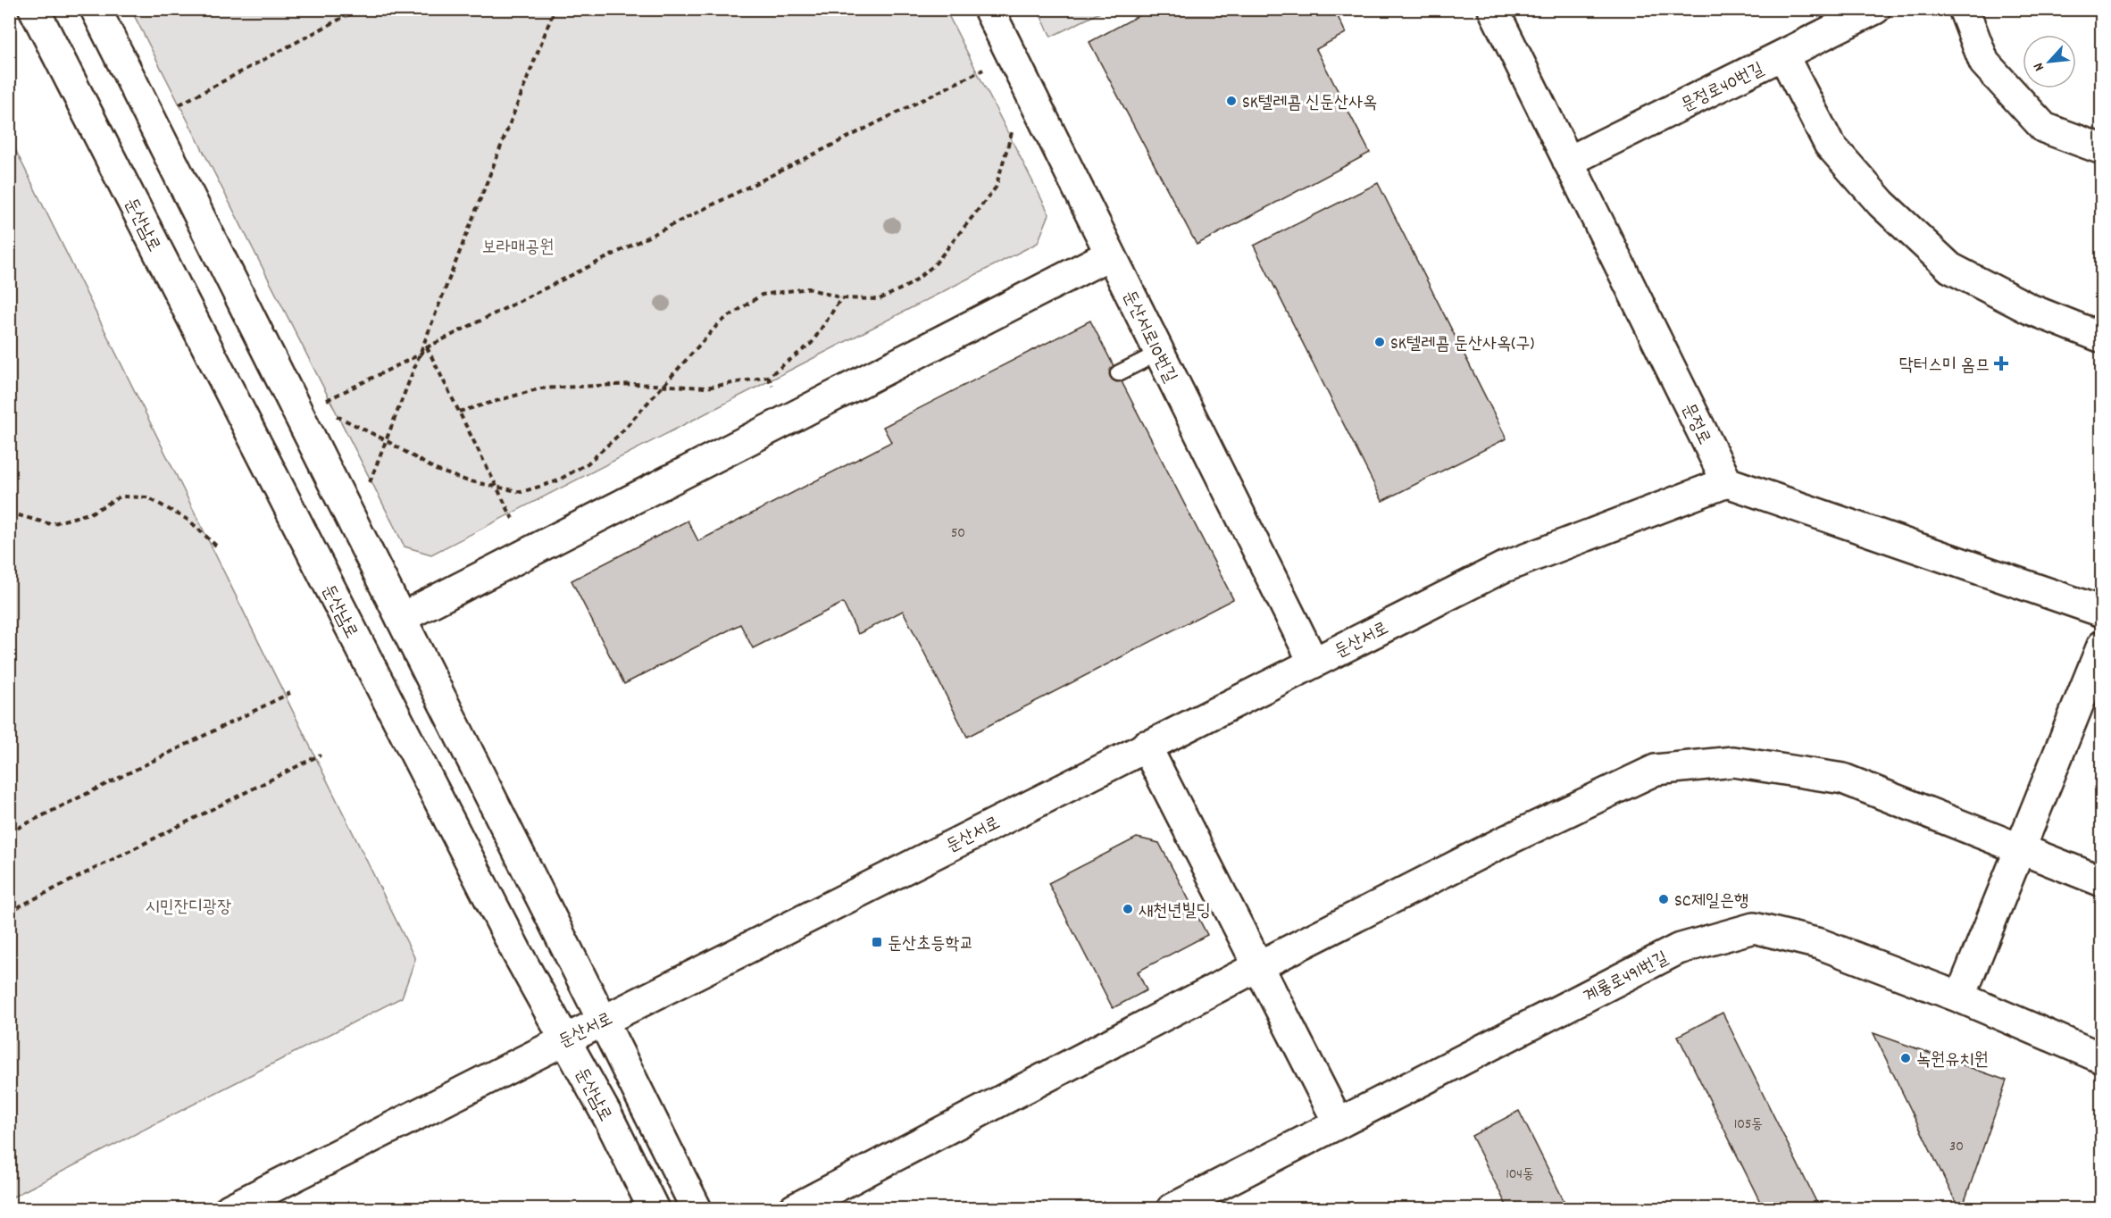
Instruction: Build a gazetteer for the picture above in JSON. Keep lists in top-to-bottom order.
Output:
{
  "streets": {
    "street": [
      "문정로40번길",
      "둔산남로",
      "둔산서로10번길",
      "문정로",
      "둔산서로",
      "계룡로491번길"
    ]
  },
  "crossings": [
    ["문정로40번길", "문정로"],
    ["둔산남로", "둔산서로"],
    ["둔산서로10번길", "둔산서로"],
    ["문정로", "둔산서로"]
  ],
  "parks": ["보라매공원", "시민잔디광장"],
  "places": {
    "other": [
      "SK텔레콤 신둔산사옥",
      "SK텔레콤 둔산사옥(구)",
      "SC제일은행",
      "새천년빌딩",
      "녹원유치원"
    ],
    "health": ["닥터스미 옴므"],
    "transit": ["둔산초등학교"]
  },
  "house_numbers": [
    "50",
    "105동",
    "30",
    "104동"
  ],
  "north": "bottom left"
}
